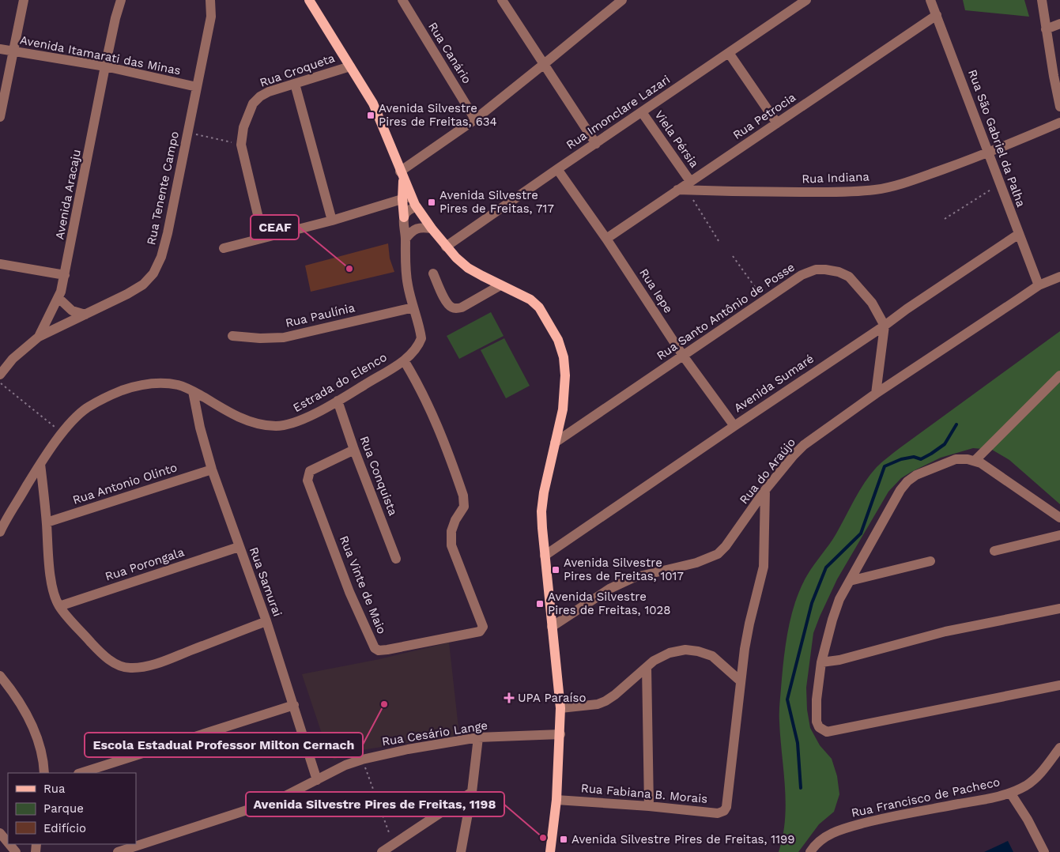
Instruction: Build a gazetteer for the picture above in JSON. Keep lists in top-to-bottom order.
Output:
{
  "streets": {
    "street": [
      "Rua Canário",
      "Avenida Itamarati das Minas",
      "Rua Croqueta",
      "Rua Imonclare Lazari",
      "Rua Petrocia",
      "Rua São Gabriel da Palha",
      "Viela Pérsia",
      "Rua Indiana",
      "Rua Tenente Campo",
      "Avenida Aracaju",
      "Rua Iepe",
      "Rua Santo Antônio de Posse",
      "Rua Paulínia",
      "Estrada do Elenco",
      "Avenida Sumaré",
      "Rua do Araújo",
      "Rua Conquista",
      "Rua Antonio Olinto",
      "Rua Porongala",
      "Rua Samurai",
      "Rua Vinte de Maio",
      "Rua Cesário Lange",
      "Rua Fabiana B. Morais",
      "Rua Francisco de Pacheco"
    ]
  },
  "crossings": [
    ["Avenida Itamarati das Minas", "Rua Tenente Campo"],
    ["Avenida Itamarati das Minas", "Avenida Aracaju"],
    ["Rua Imonclare Lazari", "Viela Pérsia"],
    ["Rua Imonclare Lazari", "Rua Iepe"],
    ["Rua Petrocia", "Rua São Gabriel da Palha"],
    ["Rua Petrocia", "Viela Pérsia"],
    ["Rua Petrocia", "Rua Indiana"],
    ["Rua Petrocia", "Rua Iepe"],
    ["Rua São Gabriel da Palha", "Rua Indiana"],
    ["Rua São Gabriel da Palha", "Avenida Sumaré"],
    ["Rua São Gabriel da Palha", "Rua do Araújo"],
    ["Viela Pérsia", "Rua Indiana"],
    ["Rua Tenente Campo", "Avenida Aracaju"],
    ["Rua Iepe", "Rua Santo Antônio de Posse"],
    ["Rua Iepe", "Avenida Sumaré"],
    ["Rua Santo Antônio de Posse", "Avenida Sumaré"],
    ["Rua Paulínia", "Estrada do Elenco"],
    ["Estrada do Elenco", "Rua Conquista"],
    ["Estrada do Elenco", "Rua Samurai"],
    ["Estrada do Elenco", "Rua Vinte de Maio"],
    ["Rua Conquista", "Rua Vinte de Maio"],
    ["Rua Antonio Olinto", "Rua Samurai"],
    ["Rua Porongala", "Rua Samurai"],
    ["Rua Samurai", "Rua Cesário Lange"]
  ],
  "places": {
    "transit": [
      "Avenida Silvestre Pires de Freitas, 634",
      "Avenida Silvestre Pires de Freitas, 717",
      "Avenida Silvestre Pires de Freitas, 1017",
      "Avenida Silvestre Pires de Freitas, 1028",
      "Avenida Silvestre Pires de Freitas, 1199"
    ],
    "other": ["CEAF", "Escola Estadual Professor Milton Cernach", "Avenida Silvestre Pires de Freitas, 1198"],
    "health": ["UPA Paraíso"]
  },
  "legend": ["Rua", "Parque", "Edifício"]
}
